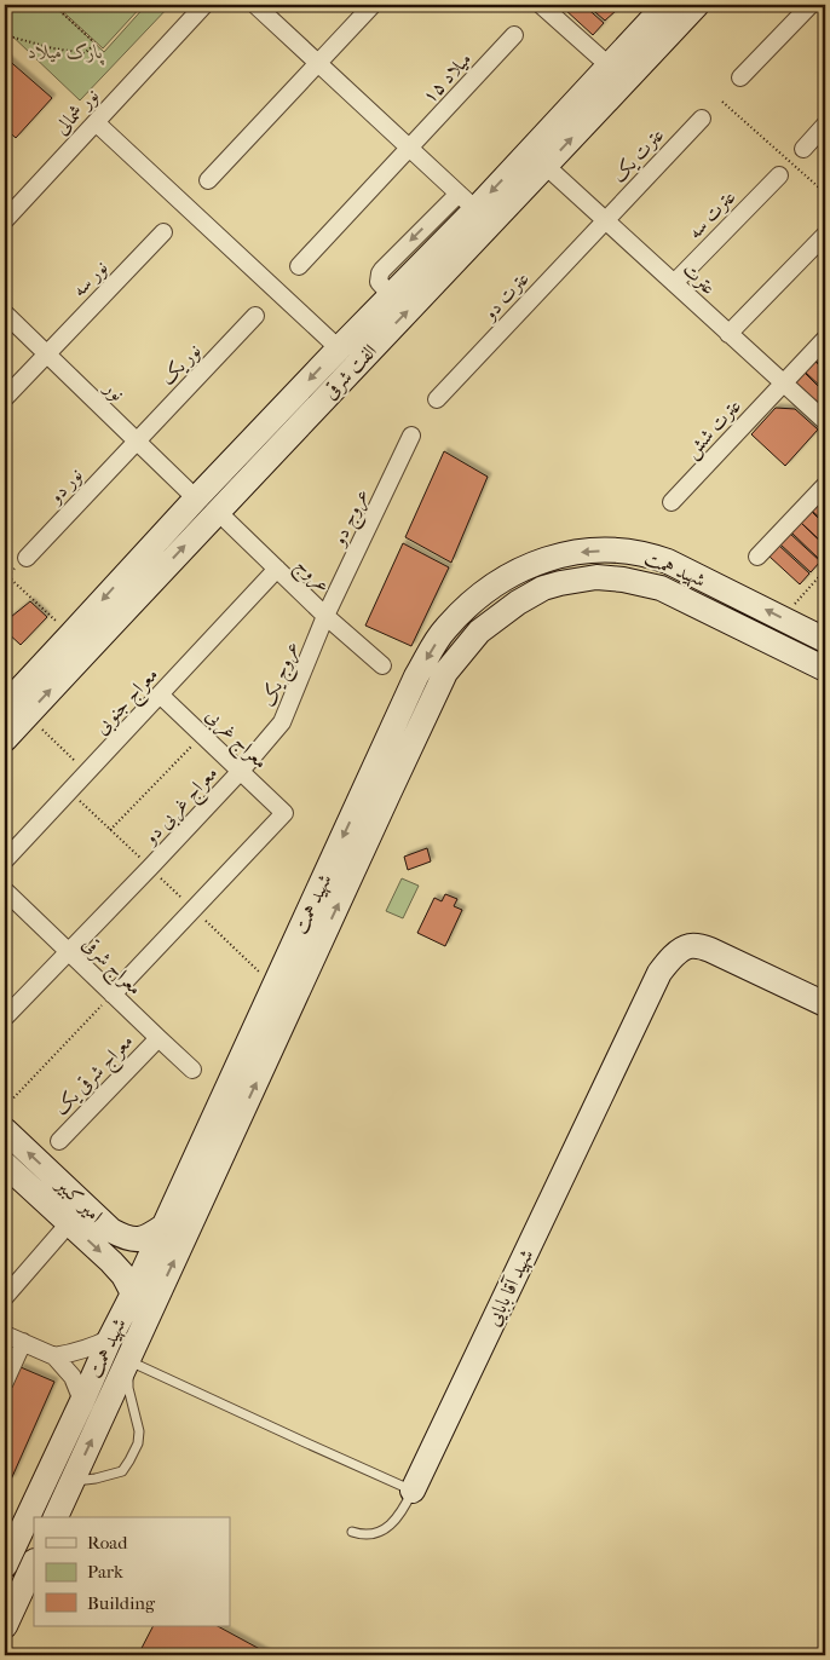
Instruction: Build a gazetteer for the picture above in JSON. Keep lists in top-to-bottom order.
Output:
{
  "streets": {
    "street": [
      "میلاد ۱۵",
      "نور شمالی",
      "عترت یک",
      "عترت سه",
      "نور سه",
      "عترت",
      "عترت دو",
      "نور یک",
      "الفت شرقی",
      "نور",
      "عترت شش",
      "نور دو",
      "عروج دو",
      "شهید همت",
      "عروج",
      "عروج یک",
      "معراج جنوبی",
      "معراج غربی",
      "معراج غربی دو",
      "معراج شرقی",
      "معراج شرقی یک",
      "امیر کبیر",
      "شهید آقا بابایی"
    ]
  },
  "crossings": [
    ["عترت یک", "عترت"],
    ["عترت یک", "عترت دو"],
    ["عترت سه", "عترت"],
    ["نور سه", "نور"],
    ["عترت", "عترت دو"],
    ["عترت", "الفت شرقی"],
    ["عترت", "عترت شش"],
    ["نور یک", "نور"],
    ["نور یک", "نور دو"],
    ["الفت شرقی", "نور"],
    ["الفت شرقی", "عروج"],
    ["نور", "نور دو"],
    ["عروج دو", "عروج"],
    ["عروج دو", "عروج یک"],
    ["شهید همت", "امیر کبیر"],
    ["عروج", "عروج یک"],
    ["عروج", "معراج جنوبی"],
    ["عروج یک", "معراج غربی"],
    ["عروج یک", "معراج غربی دو"],
    ["معراج جنوبی", "معراج غربی"],
    ["معراج غربی", "معراج غربی دو"],
    ["معراج غربی دو", "معراج شرقی"],
    ["معراج شرقی", "معراج شرقی یک"]
  ],
  "parks": ["پارک میلاد"],
  "legend": ["Road", "Park", "Building"]
}
